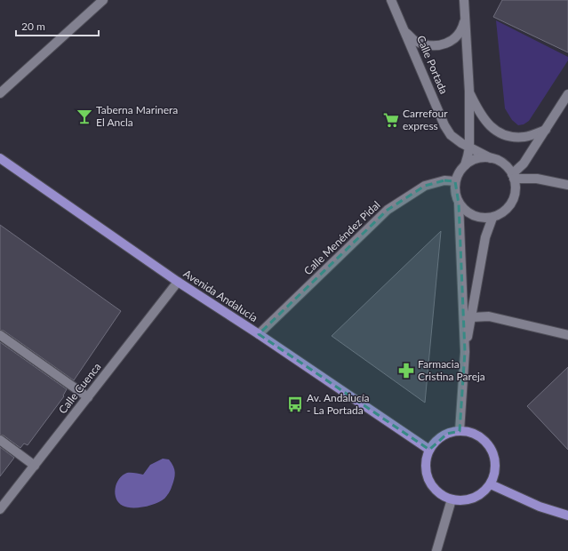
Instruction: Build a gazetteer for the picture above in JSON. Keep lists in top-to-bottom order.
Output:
{
  "streets": {
    "main road": ["Avenida Andalucía"],
    "street": ["Calle Portada", "Calle Menéndez Pidal", "Calle Cuenca"]
  },
  "crossings": [
    ["Calle Portada", "Calle Menéndez Pidal"],
    ["Calle Menéndez Pidal", "Avenida Andalucía"],
    ["Avenida Andalucía", "Calle Cuenca"]
  ],
  "places": {
    "bar": ["Taberna Marinera El Ancla"],
    "supermarket": ["Carrefour express"],
    "pharmacy": ["Farmacia Cristina Pareja"],
    "bus stop": ["Av. Andalucía - La Portada"]
  },
  "scale_bar": "20 m"
}
